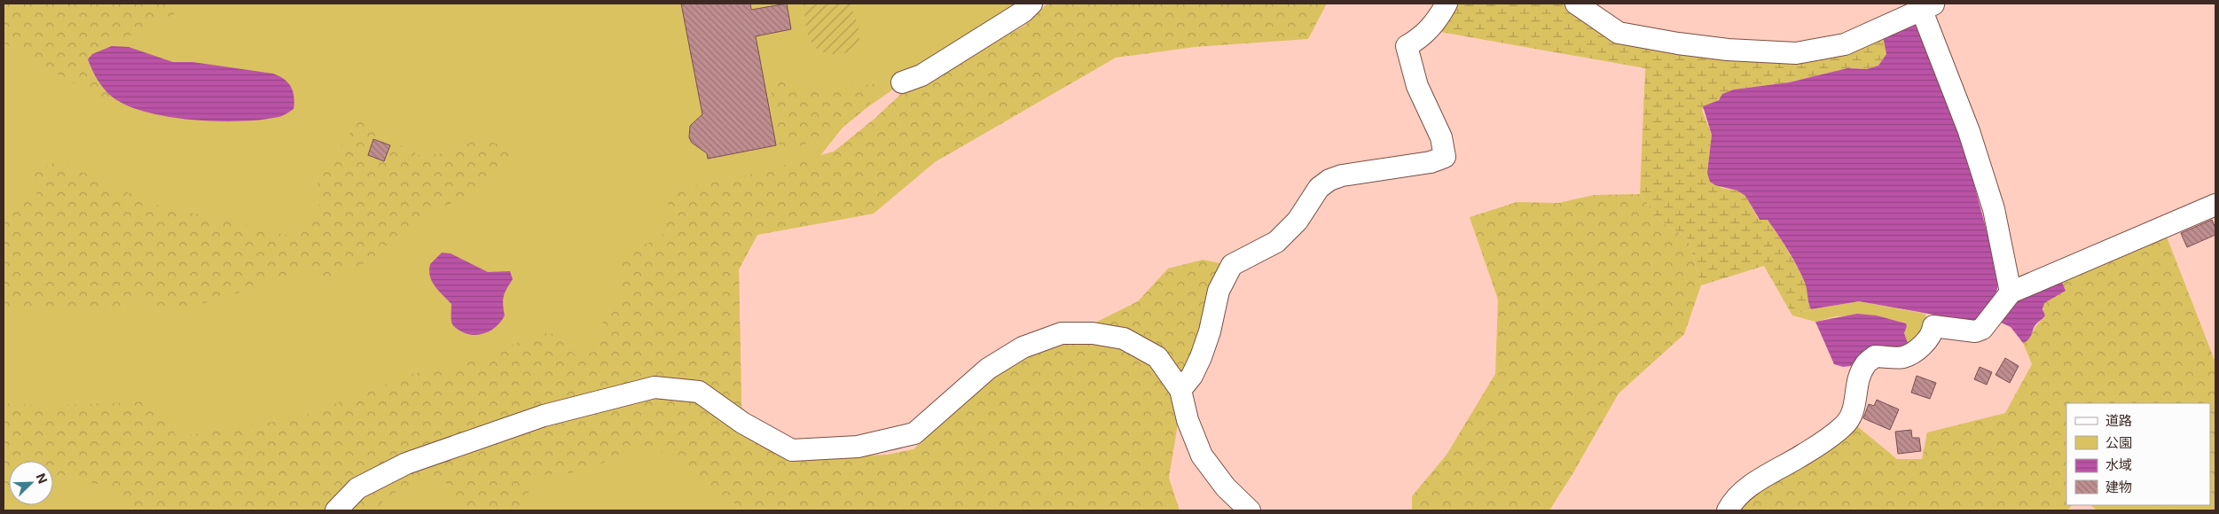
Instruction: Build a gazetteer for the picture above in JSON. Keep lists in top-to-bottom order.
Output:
{
  "legend": [
    "道路",
    "公園",
    "水域",
    "建物"
  ],
  "north": "top right"
}
